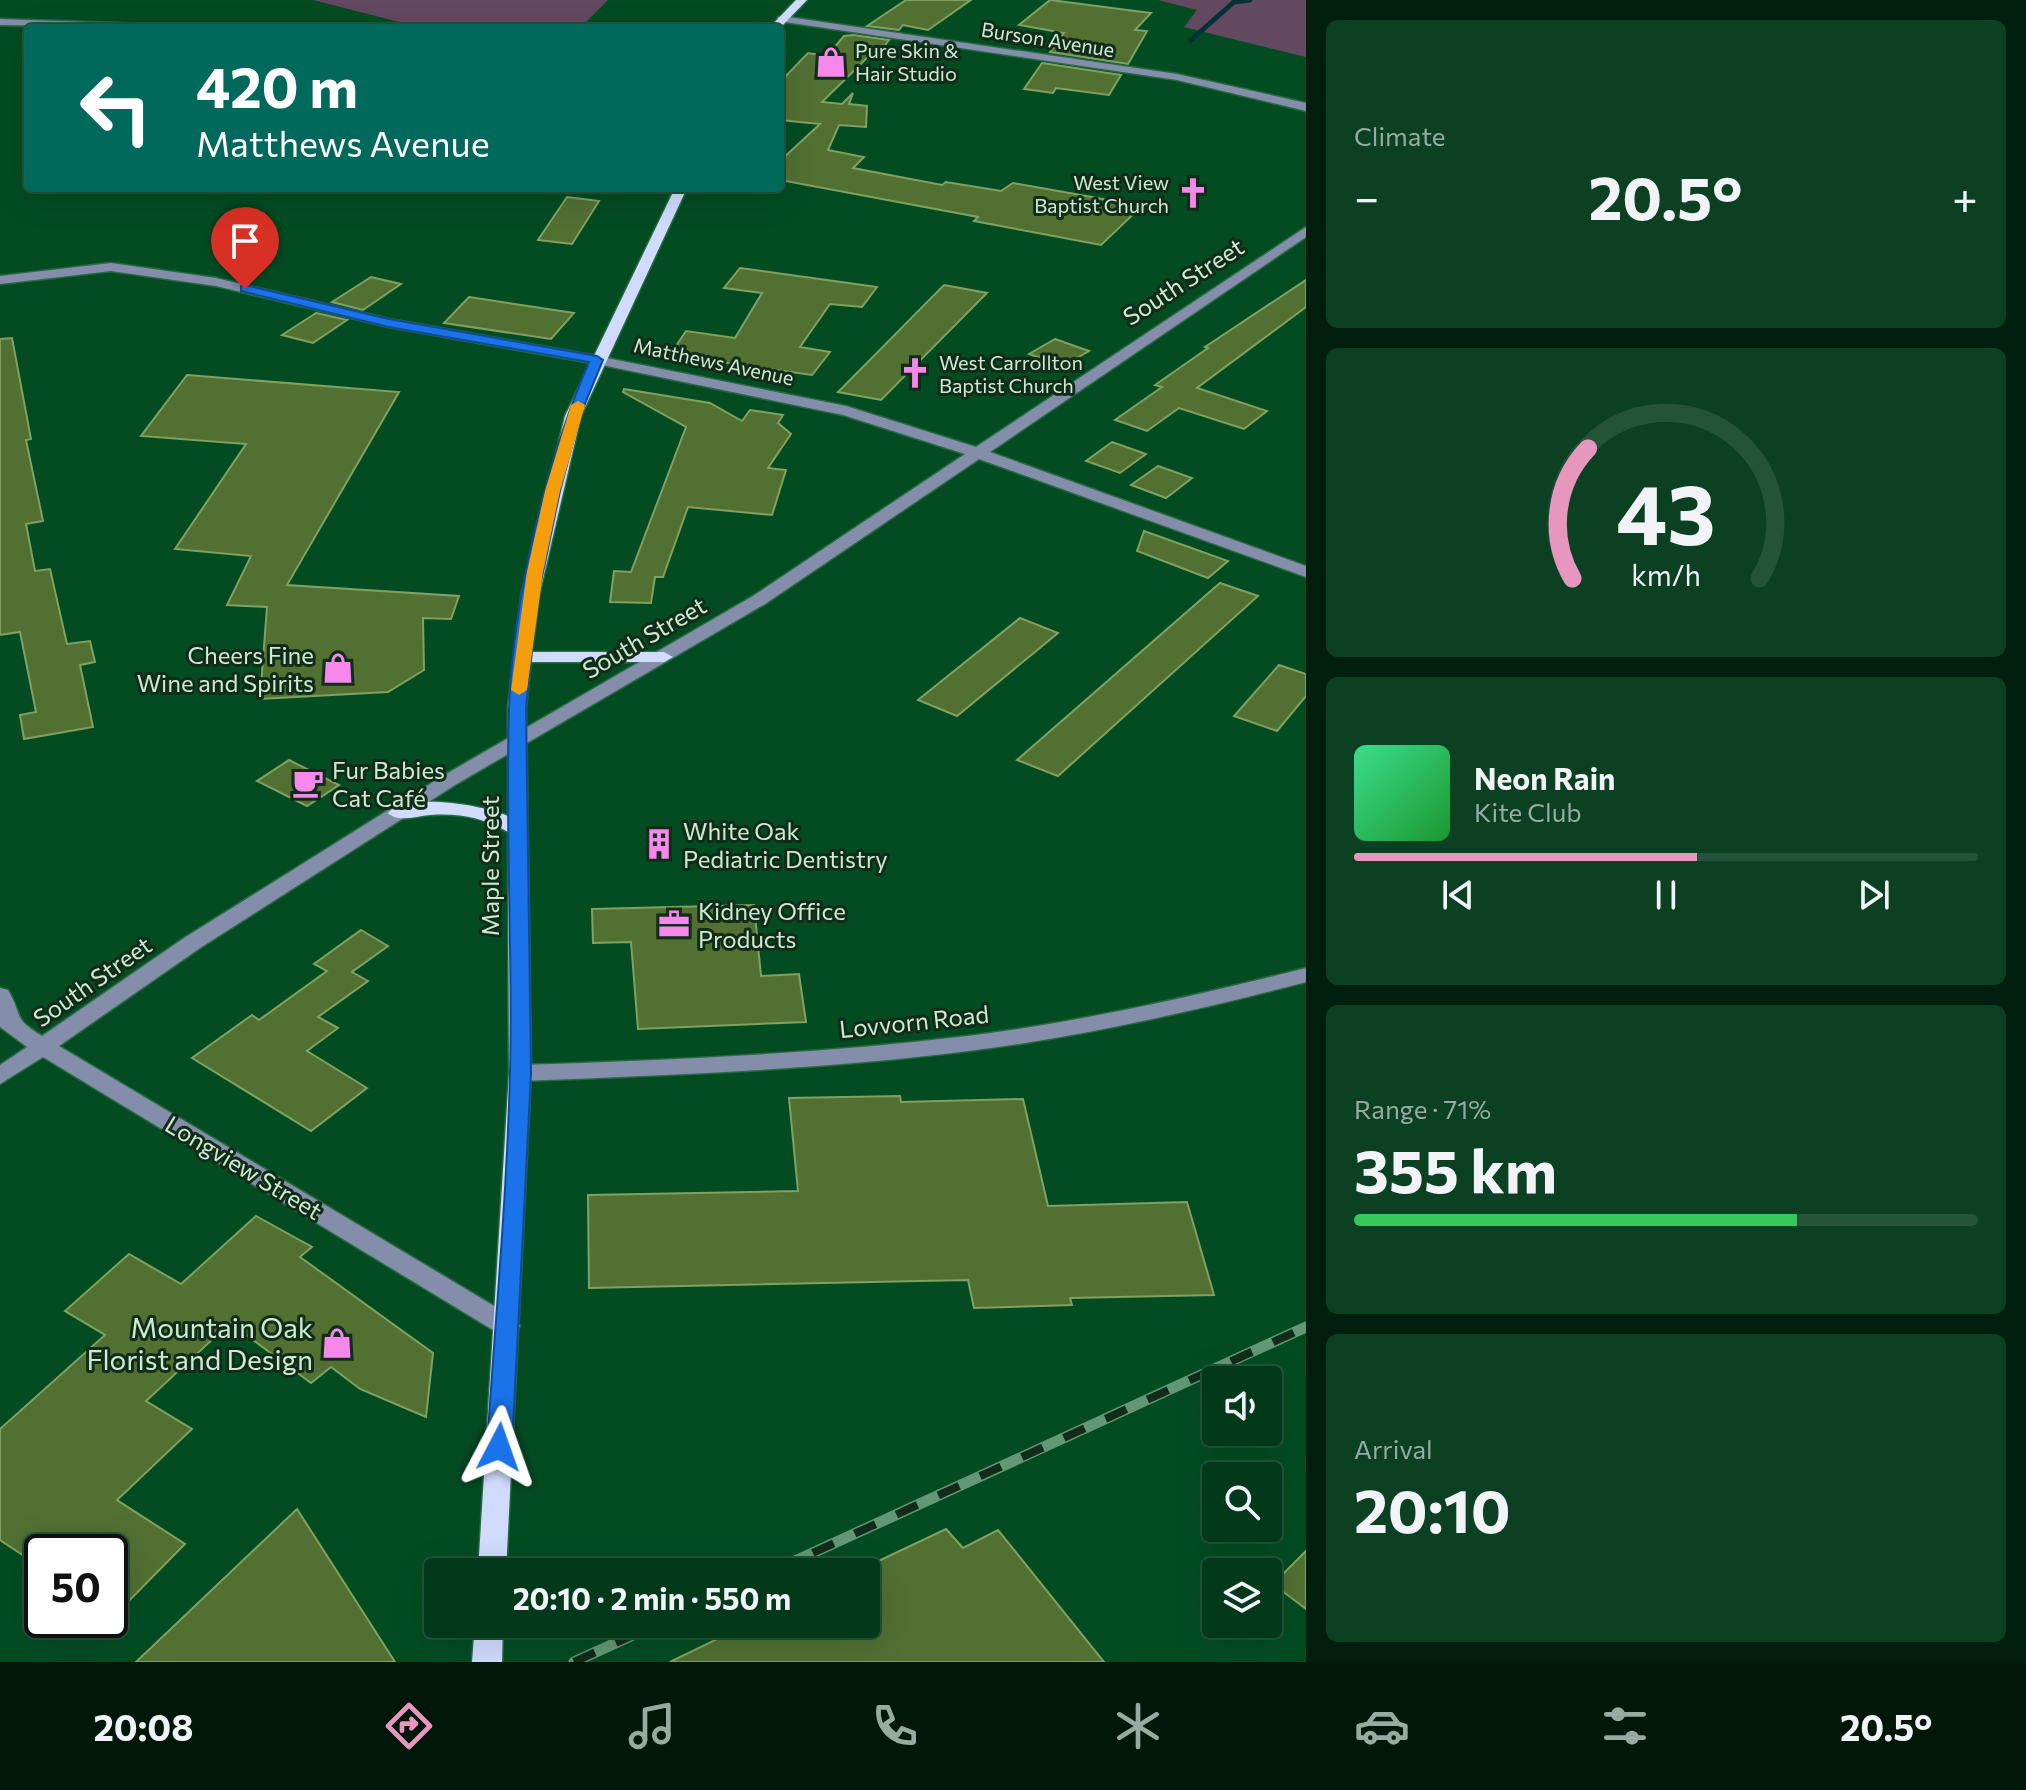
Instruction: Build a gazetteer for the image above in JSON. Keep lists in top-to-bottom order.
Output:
{
  "streets": {
    "main road": ["Maple Street"],
    "street": [
      "Burson Avenue",
      "South Street",
      "Matthews Avenue",
      "Lovvorn Road",
      "Longview Street"
    ]
  },
  "crossings": [
    ["South Street", "Matthews Avenue"],
    ["South Street", "Maple Street"],
    ["South Street", "Longview Street"],
    ["Matthews Avenue", "Maple Street"],
    ["Maple Street", "Lovvorn Road"],
    ["Maple Street", "Longview Street"]
  ],
  "places": {
    "shop": ["Pure Skin & Hair Studio", "Cheers Fine Wine and Spirits", "Mountain Oak Florist and Design"],
    "church": ["West View Baptist Church", "West Carrollton Baptist Church"],
    "cafe": ["Fur Babies Cat Café"],
    "building": ["White Oak Pediatric Dentistry"],
    "office": ["Kidney Office Products"]
  },
  "page": {
    "tile": [
      "Climate",
      ["Range · 71%", "355 km"],
      ["Arrival", "20:10"]
    ],
    "turn": ["420 m", "Matthews Avenue"],
    "heat": ["−", "20.5°", "+"],
    "song": ["Neon Rain", "Kite Club"],
    "limit": "50",
    "trip": "20:10 · 2 min · 550 m",
    "tabs": ["20:08", "20.5°"],
    "gauge": ["43", "km/h"]
  }
}
